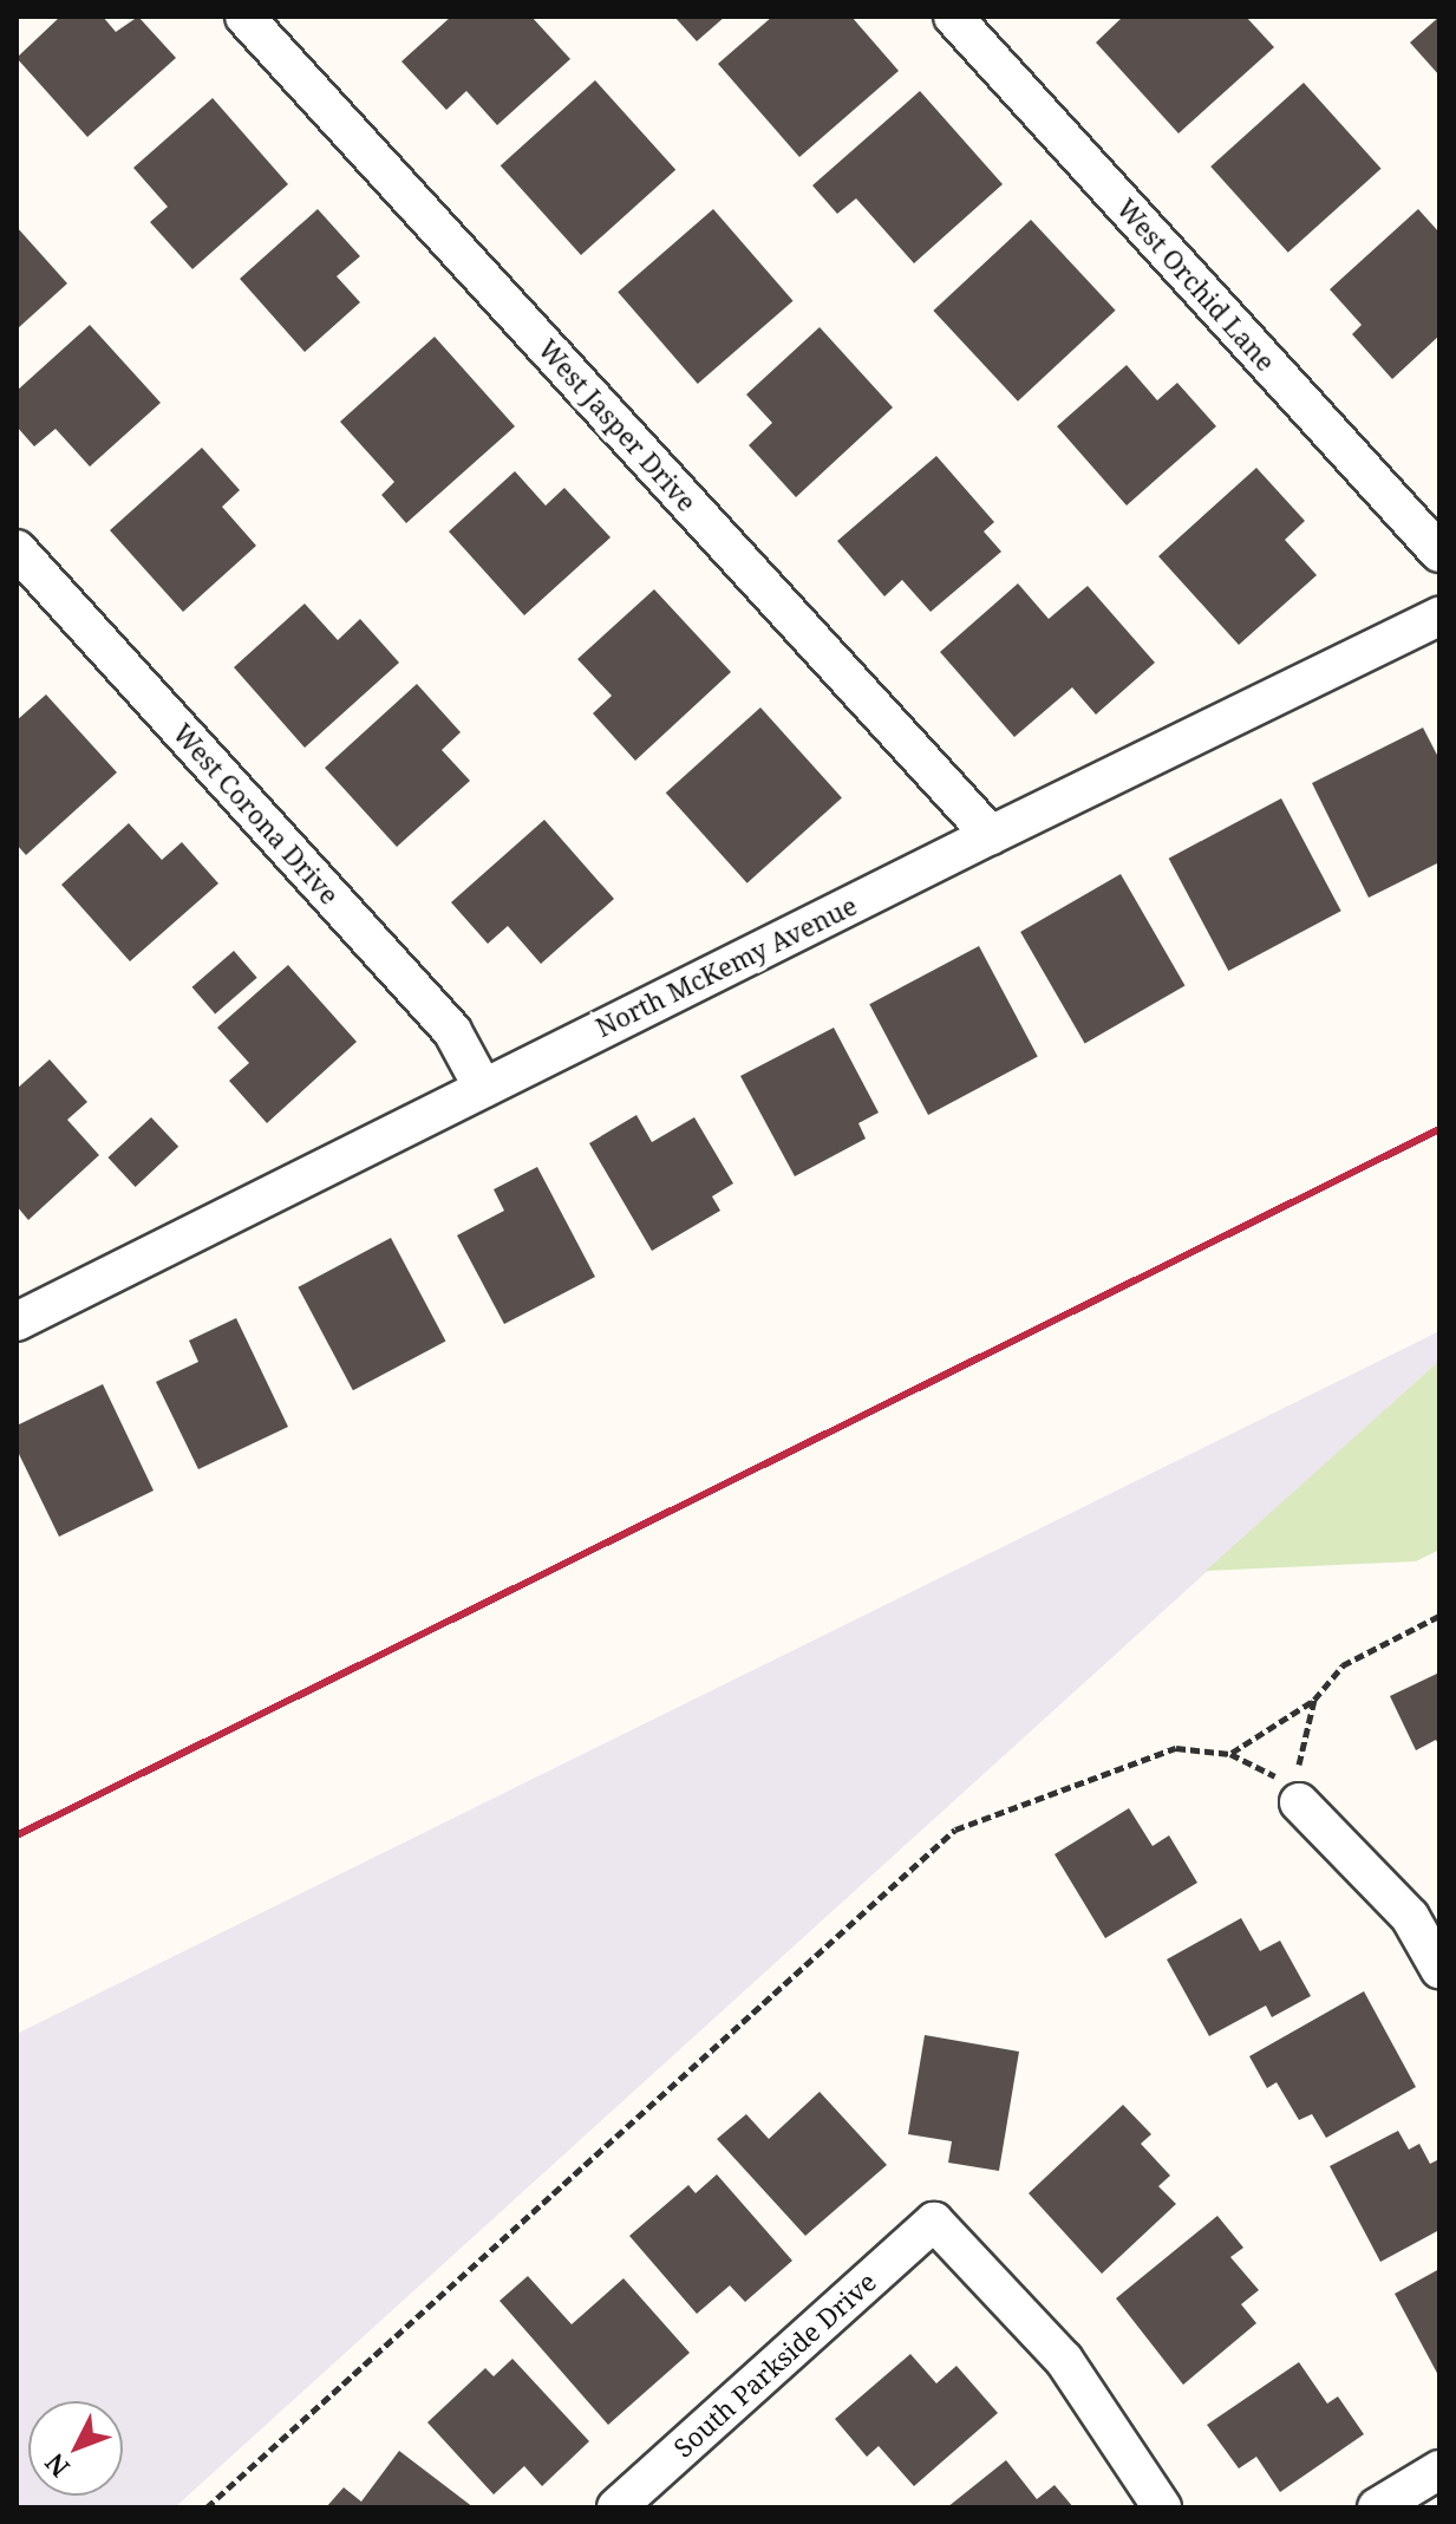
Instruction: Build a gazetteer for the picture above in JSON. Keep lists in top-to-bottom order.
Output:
{
  "streets": {
    "street": [
      "West Orchid Lane",
      "West Jasper Drive",
      "West Corona Drive",
      "North McKemy Avenue",
      "South Parkside Drive"
    ]
  },
  "crossings": [
    ["West Jasper Drive", "North McKemy Avenue"],
    ["West Corona Drive", "North McKemy Avenue"]
  ],
  "north": "bottom left"
}
